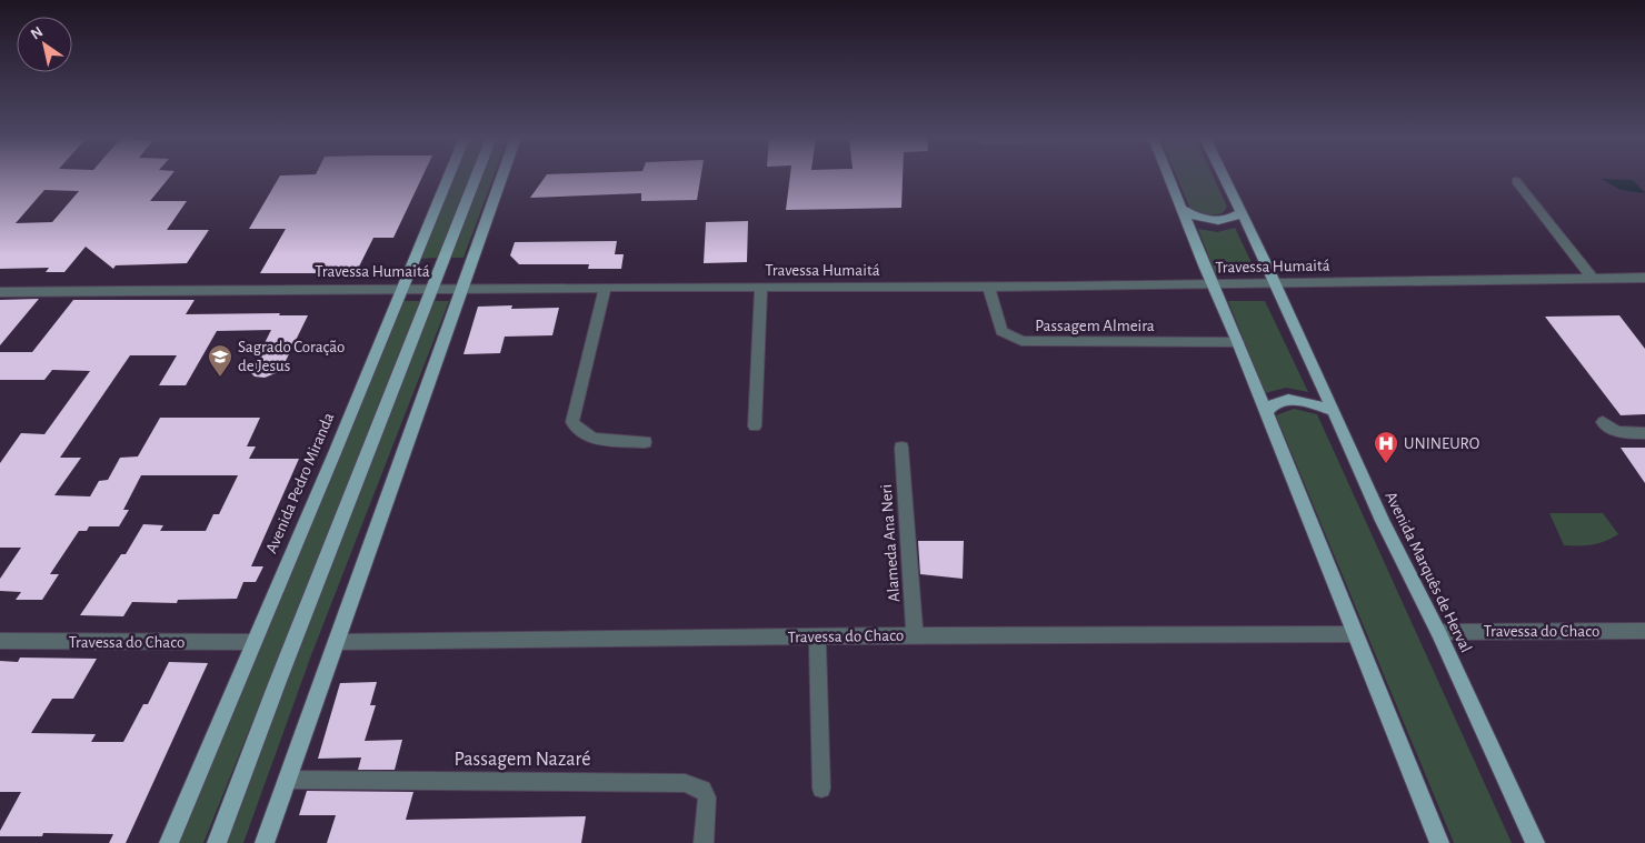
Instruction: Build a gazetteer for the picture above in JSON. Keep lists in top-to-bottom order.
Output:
{
  "streets": {
    "main road": ["Avenida Pedro Miranda", "Avenida Marquês de Herval"],
    "street": [
      "Travessa Humaitá",
      "Passagem Almeira",
      "Alameda Ana Neri",
      "Travessa do Chaco",
      "Passagem Nazaré"
    ]
  },
  "crossings": [
    ["Travessa Humaitá", "Passagem Almeira"],
    ["Travessa Humaitá", "Avenida Pedro Miranda"],
    ["Travessa Humaitá", "Avenida Marquês de Herval"],
    ["Avenida Pedro Miranda", "Travessa do Chaco"],
    ["Alameda Ana Neri", "Travessa do Chaco"],
    ["Avenida Marquês de Herval", "Travessa do Chaco"]
  ],
  "places": {
    "school or university": ["Sagrado Coração de Jesus"],
    "hospital": ["UNINEURO"]
  },
  "north": "top left"
}
